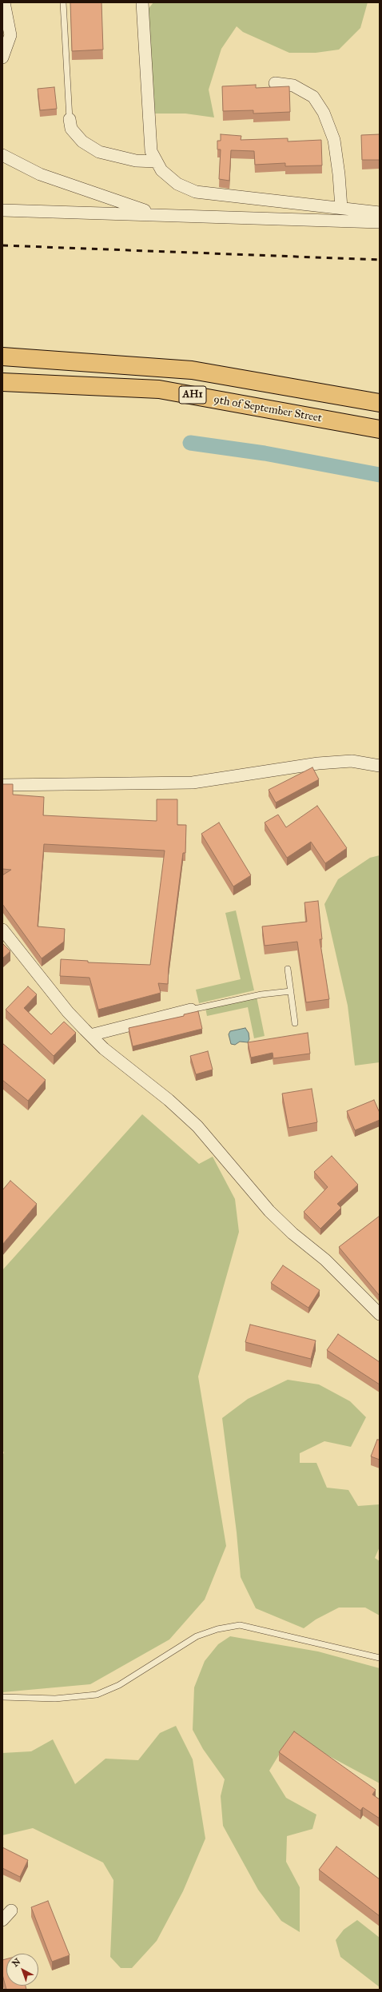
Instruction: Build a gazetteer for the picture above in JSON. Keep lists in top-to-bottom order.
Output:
{
  "streets": {
    "highway": ["AH1", "9th of September Street"]
  },
  "north": "top left"
}
